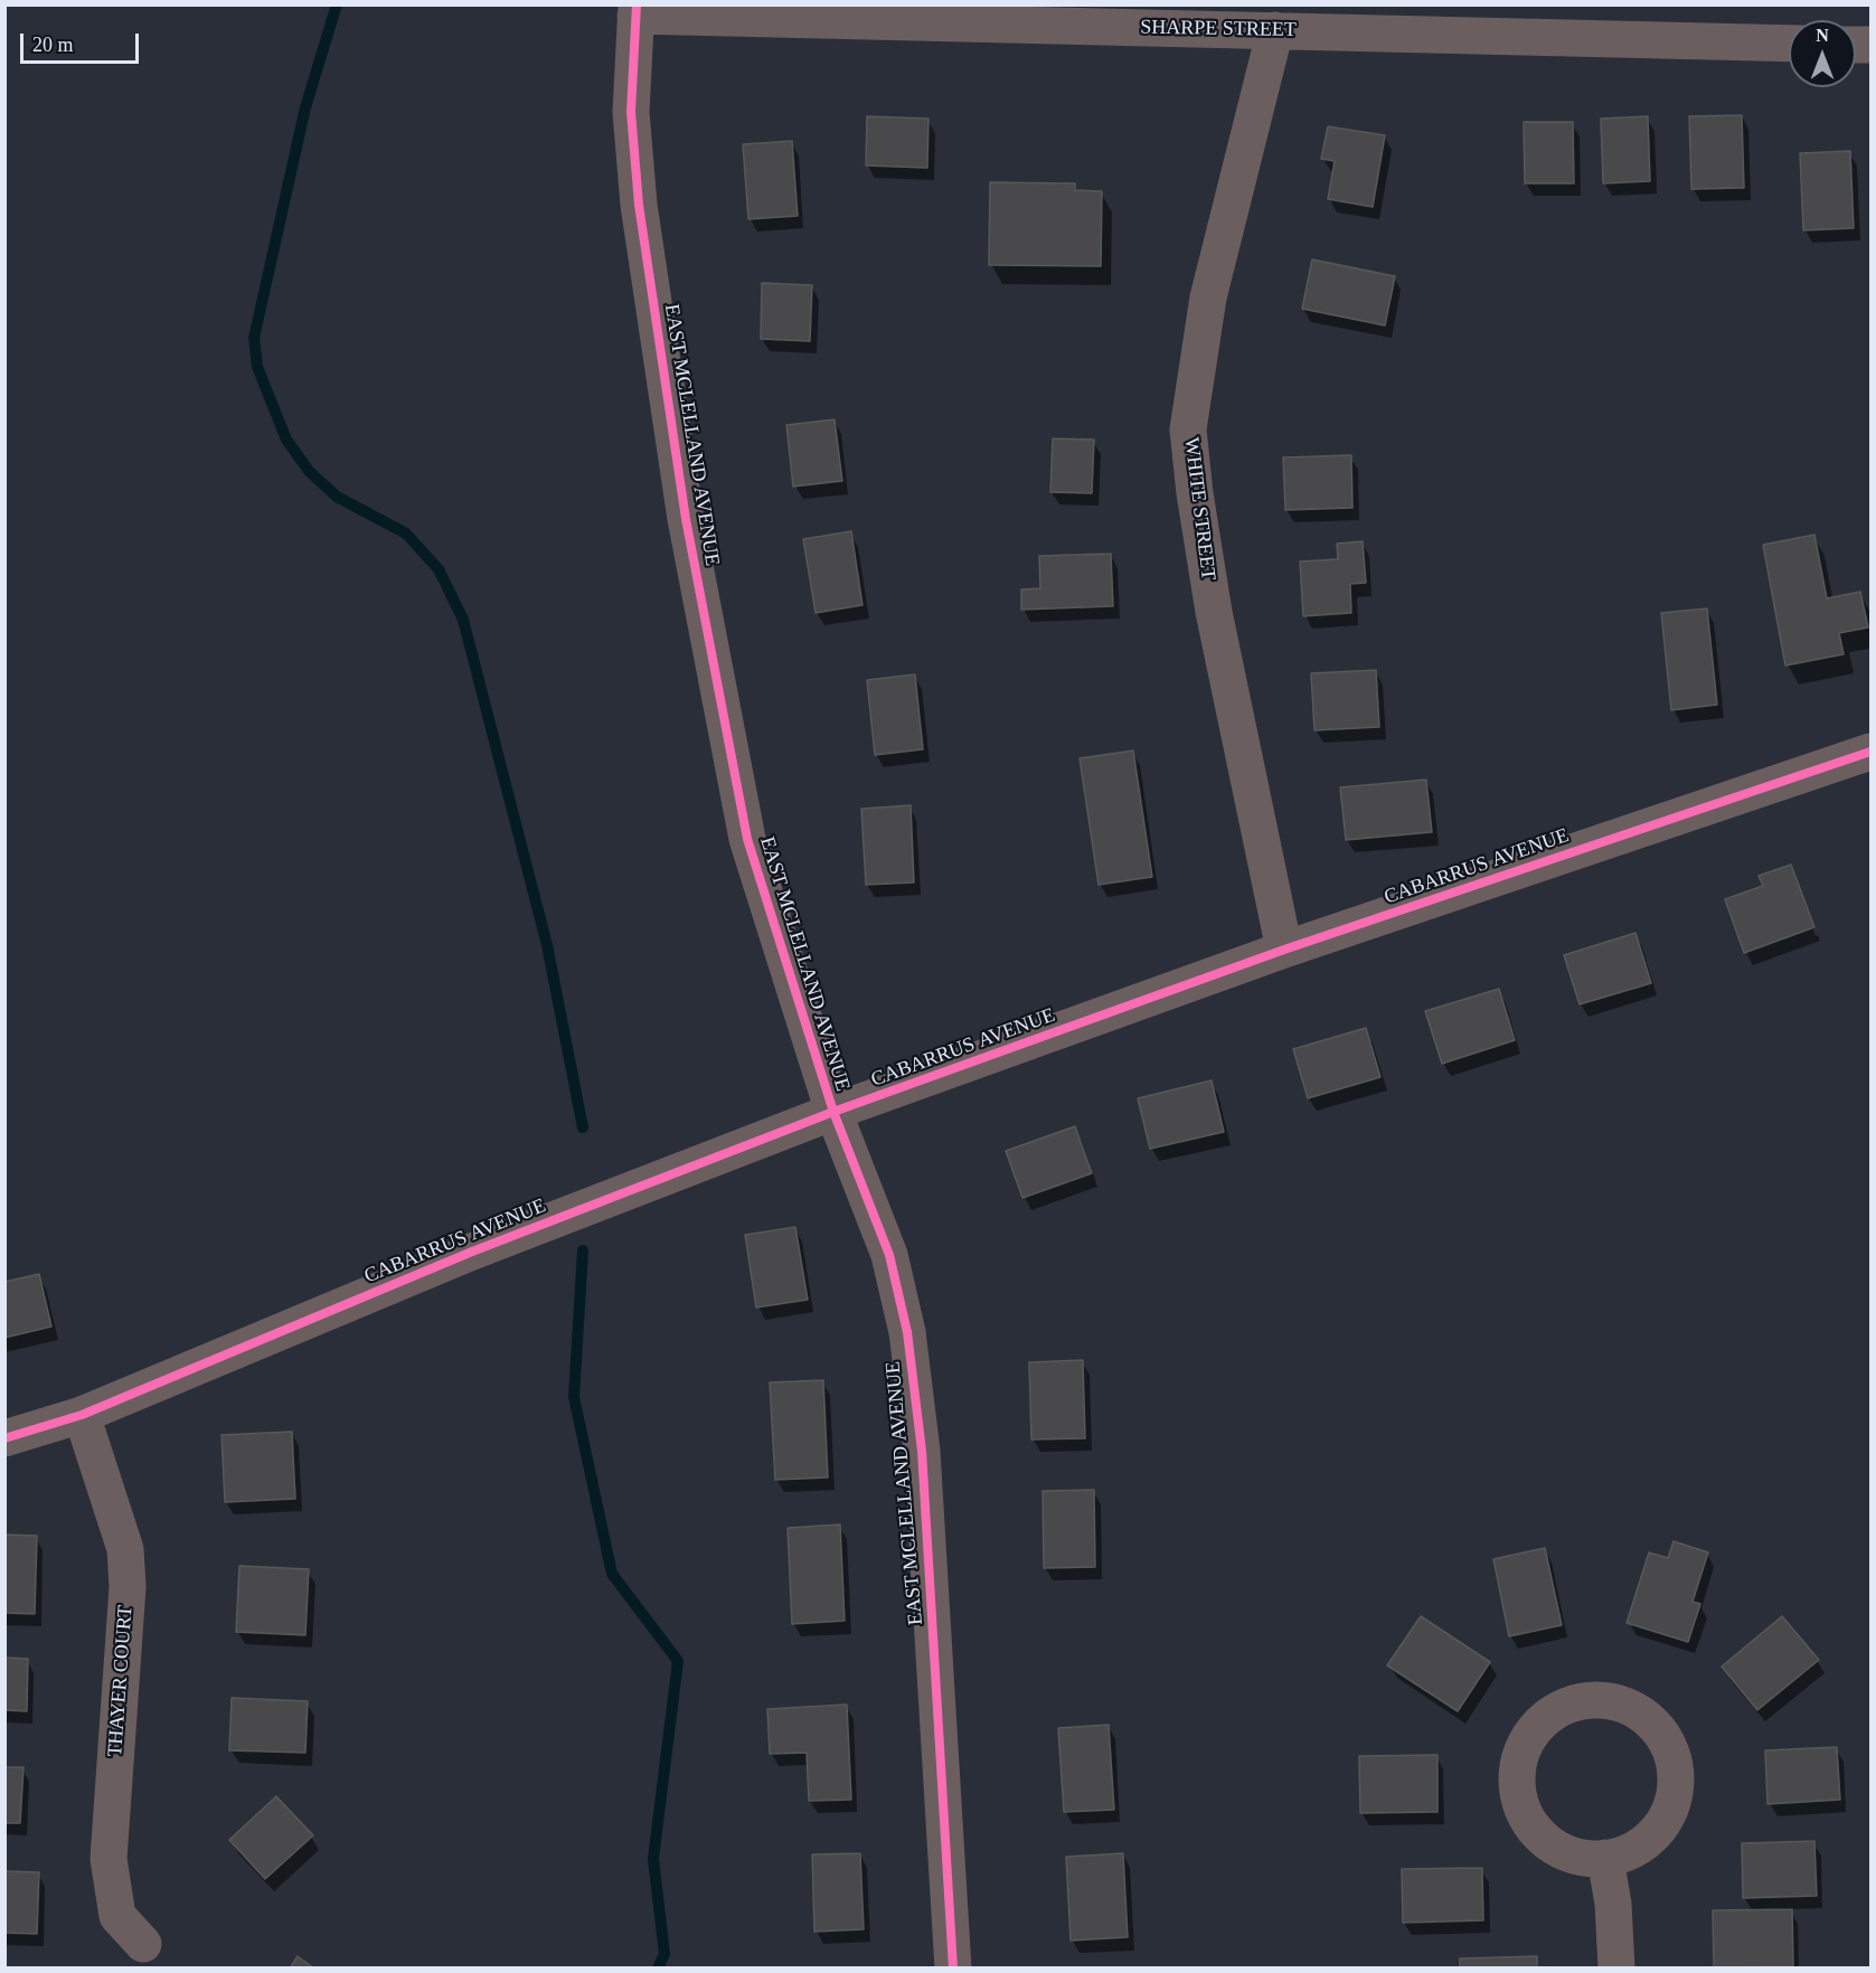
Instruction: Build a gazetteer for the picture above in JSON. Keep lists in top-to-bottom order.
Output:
{
  "streets": {
    "street": [
      "SHARPE STREET",
      "EAST MCLELLAND AVENUE",
      "WHITE STREET",
      "CABARRUS AVENUE",
      "THAYER COURT"
    ]
  },
  "crossings": [
    ["SHARPE STREET", "EAST MCLELLAND AVENUE"],
    ["SHARPE STREET", "WHITE STREET"],
    ["EAST MCLELLAND AVENUE", "CABARRUS AVENUE"],
    ["WHITE STREET", "CABARRUS AVENUE"],
    ["CABARRUS AVENUE", "THAYER COURT"]
  ],
  "scale_bar": "20 m",
  "north": "top"
}
